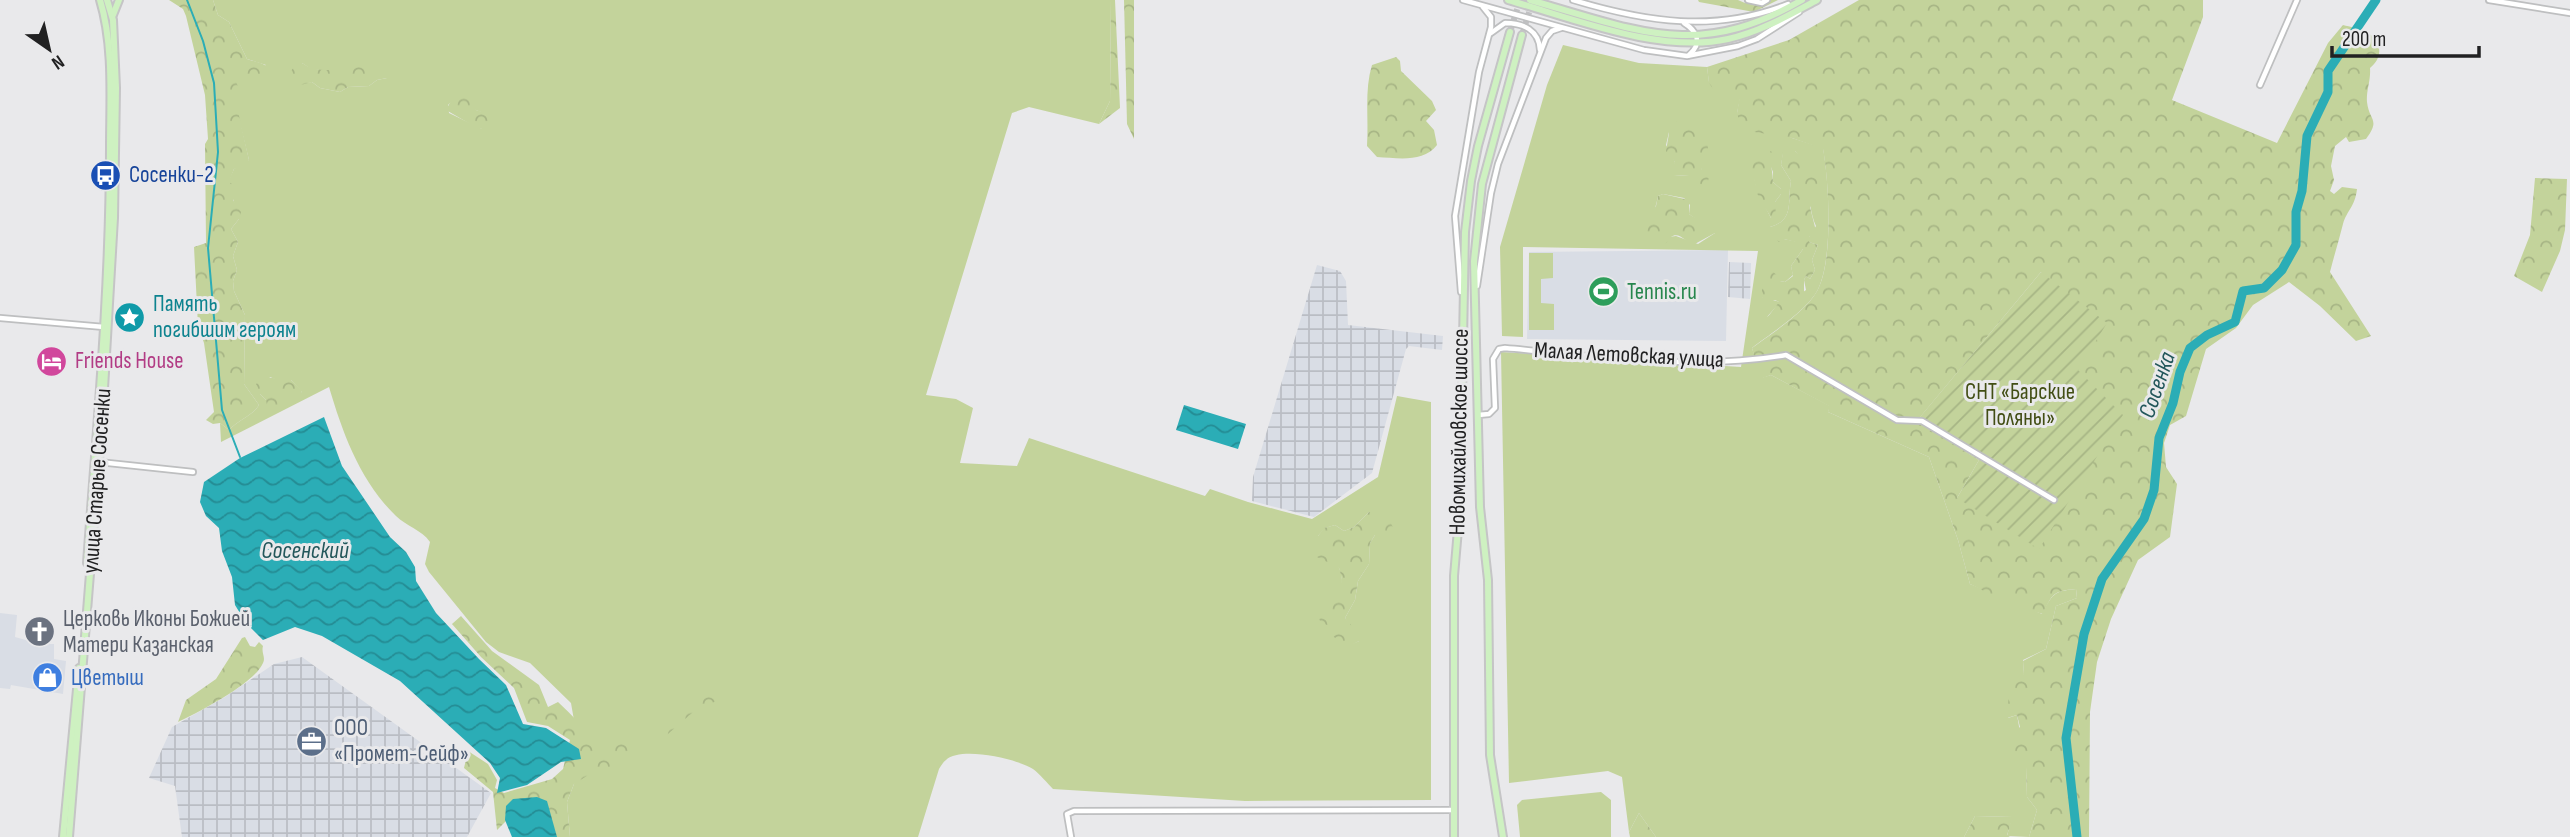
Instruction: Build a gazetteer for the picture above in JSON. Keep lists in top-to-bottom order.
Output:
{
  "streets": {
    "main road": ["Новомихайловское шоссе", "улица Старые Сосенки"],
    "street": ["Малая Летовская улица"]
  },
  "crossings": [
    ["Малая Летовская улица", "Новомихайловское шоссе"]
  ],
  "water": ["Сосенка", "Сосенский"],
  "parks": ["СНТ «Барские Поляны»"],
  "places": {
    "bus stop": ["Сосенки-2"],
    "sports": ["Tennis.ru"],
    "place": ["Память погибшим героям"],
    "hotel": ["Friends House"],
    "church": ["Церковь Иконы Божией Матери Казанская"],
    "shop": ["Цветыш"],
    "office": ["ООО «Промет-Сейф»"]
  },
  "scale_bar": "200 m",
  "north": "bottom right"
}
